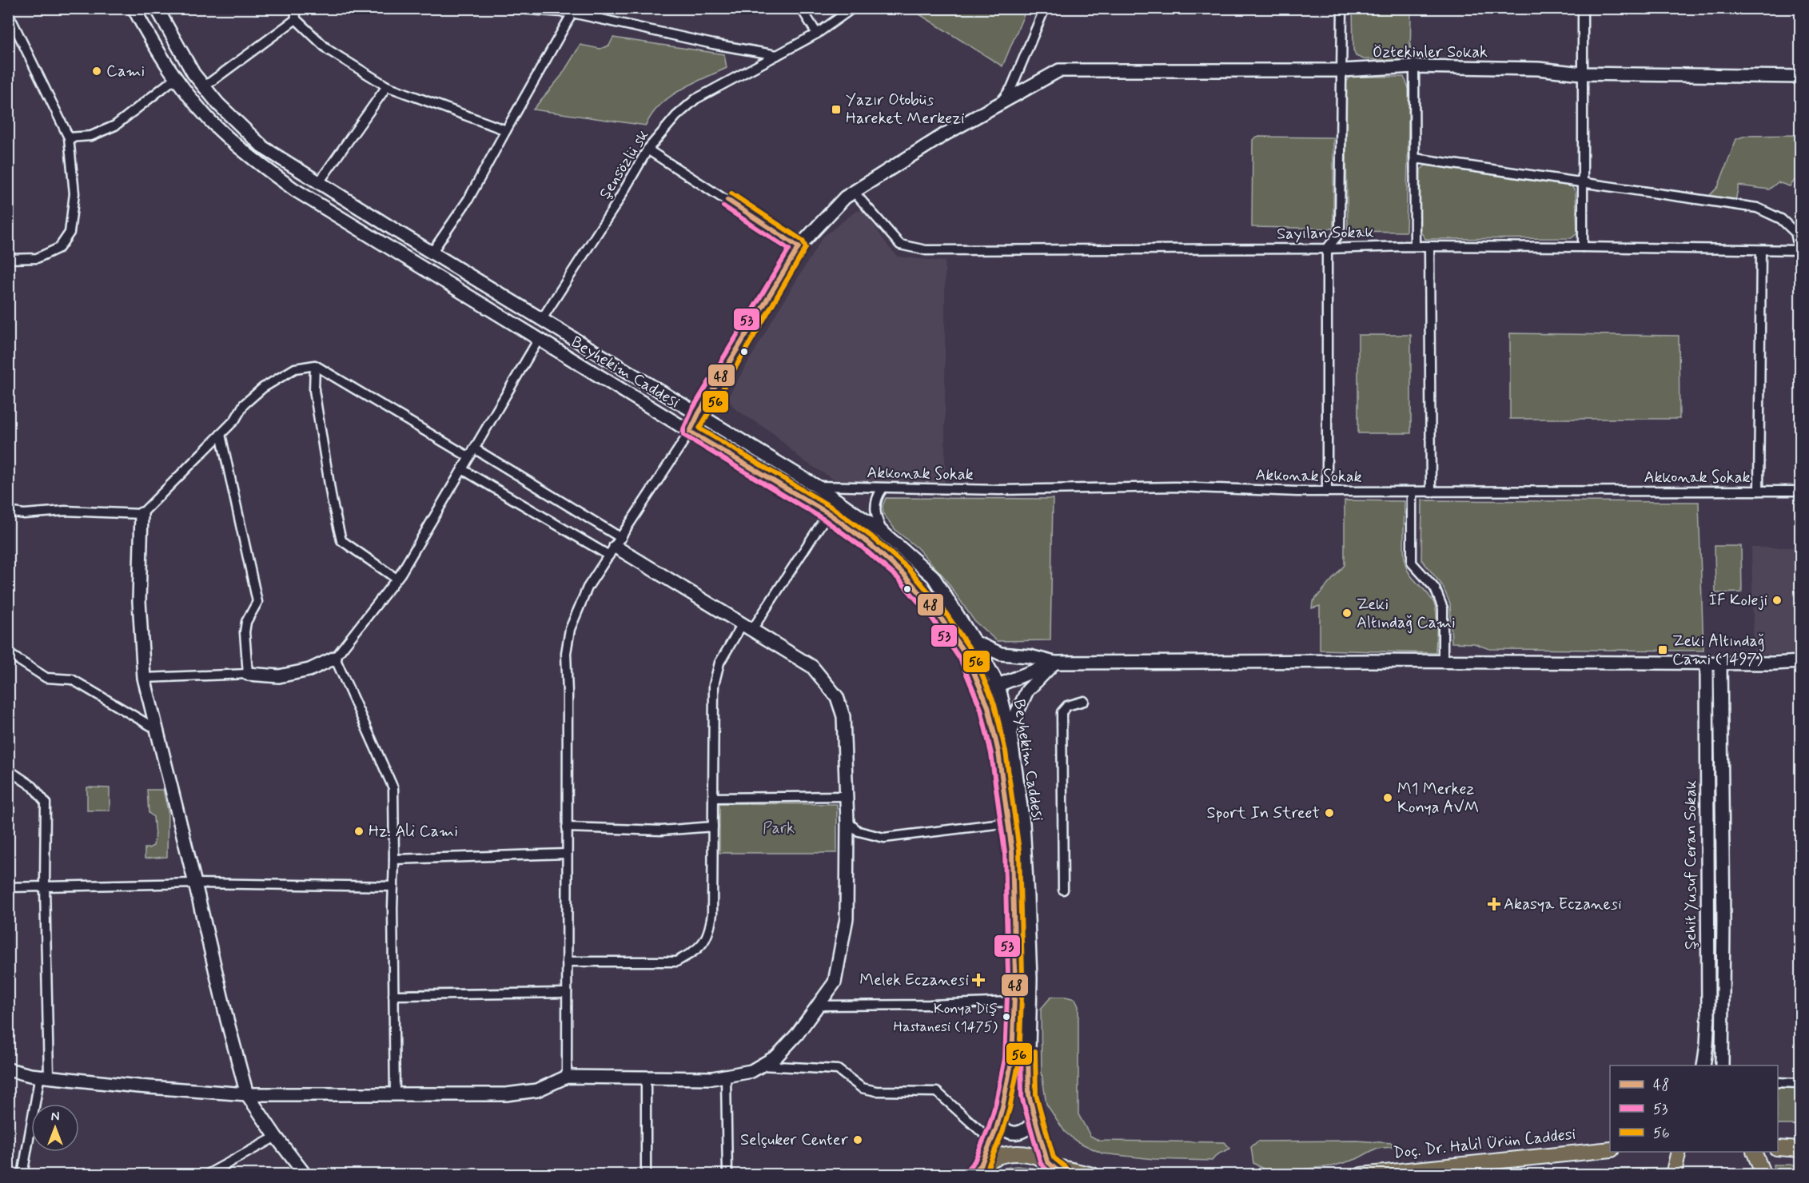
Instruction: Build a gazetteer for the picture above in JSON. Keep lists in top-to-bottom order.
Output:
{
  "streets": {
    "main road": ["Doç. Dr. Halil Ürün Caddesi"],
    "street": [
      "Öztekinler Sokak",
      "Şensözlü sk",
      "Sayılan Sokak",
      "Beyhekim Caddesi",
      "Akkonak Sokak",
      "Şehit Yusuf Ceran Sokak"
    ]
  },
  "crossings": [
    ["Şensözlü sk", "Beyhekim Caddesi"],
    ["Beyhekim Caddesi", "Akkonak Sokak"]
  ],
  "parks": ["Park"],
  "places": {
    "other": [
      "Cami",
      "İF Koleji",
      "Zeki Altındağ Cami",
      "M1 Merkez Konya AVM",
      "Sport In Street",
      "Hz. Ali Cami",
      "Konya Diş Hastanesi (1475)",
      "Selçuker Center"
    ],
    "transit": ["Yazır Otobüs Hareket Merkezi", "Zeki Altındağ Cami (1497)"],
    "health": ["Akasya Eczanesi", "Melek Eczanesi"]
  },
  "lines": ["transit line 56", "transit line 48", "transit line 53"],
  "legend": ["48", "53", "56"],
  "north": "top"
}
